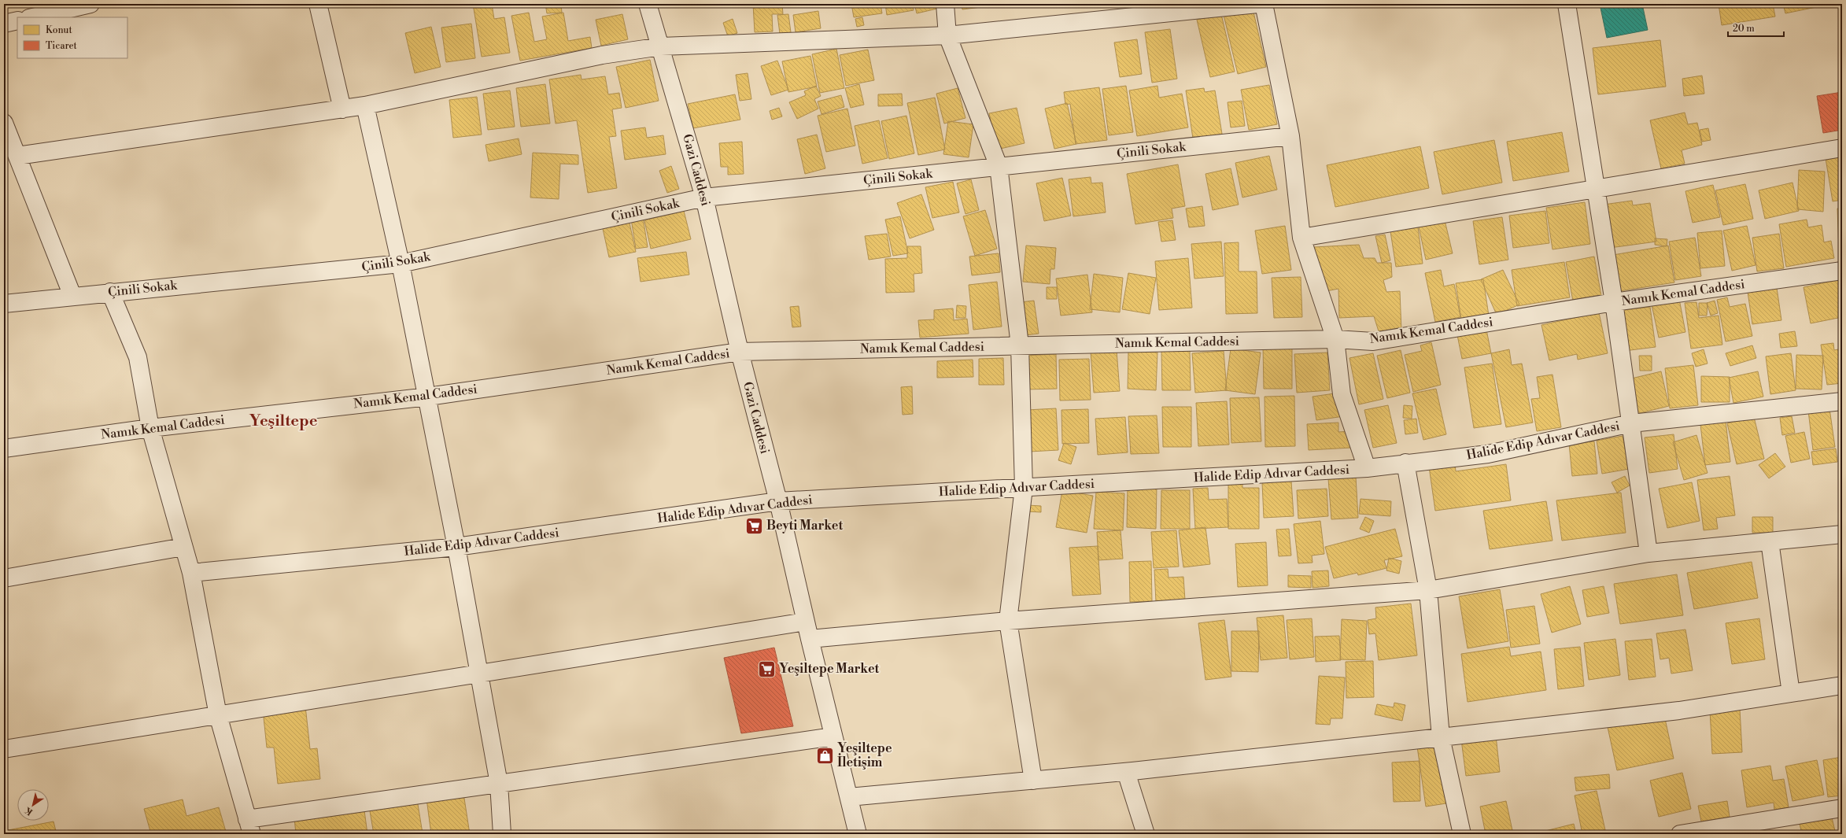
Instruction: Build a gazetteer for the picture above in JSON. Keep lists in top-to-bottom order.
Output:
{
  "streets": {
    "street": [
      "Çinili Sokak",
      "Gazi Caddesi",
      "Namık Kemal Caddesi",
      "Halide Edip Adıvar Caddesi"
    ]
  },
  "crossings": [
    ["Çinili Sokak", "Gazi Caddesi"],
    ["Gazi Caddesi", "Namık Kemal Caddesi"],
    ["Gazi Caddesi", "Halide Edip Adıvar Caddesi"]
  ],
  "districts": ["Yeşiltepe"],
  "places": {
    "supermarket": ["Beyti Market", "Yeşiltepe Market"],
    "shop": ["Yeşiltepe İletişim"]
  },
  "legend": ["Konut", "Ticaret"],
  "scale_bar": "20 m",
  "north": "bottom left"
}
